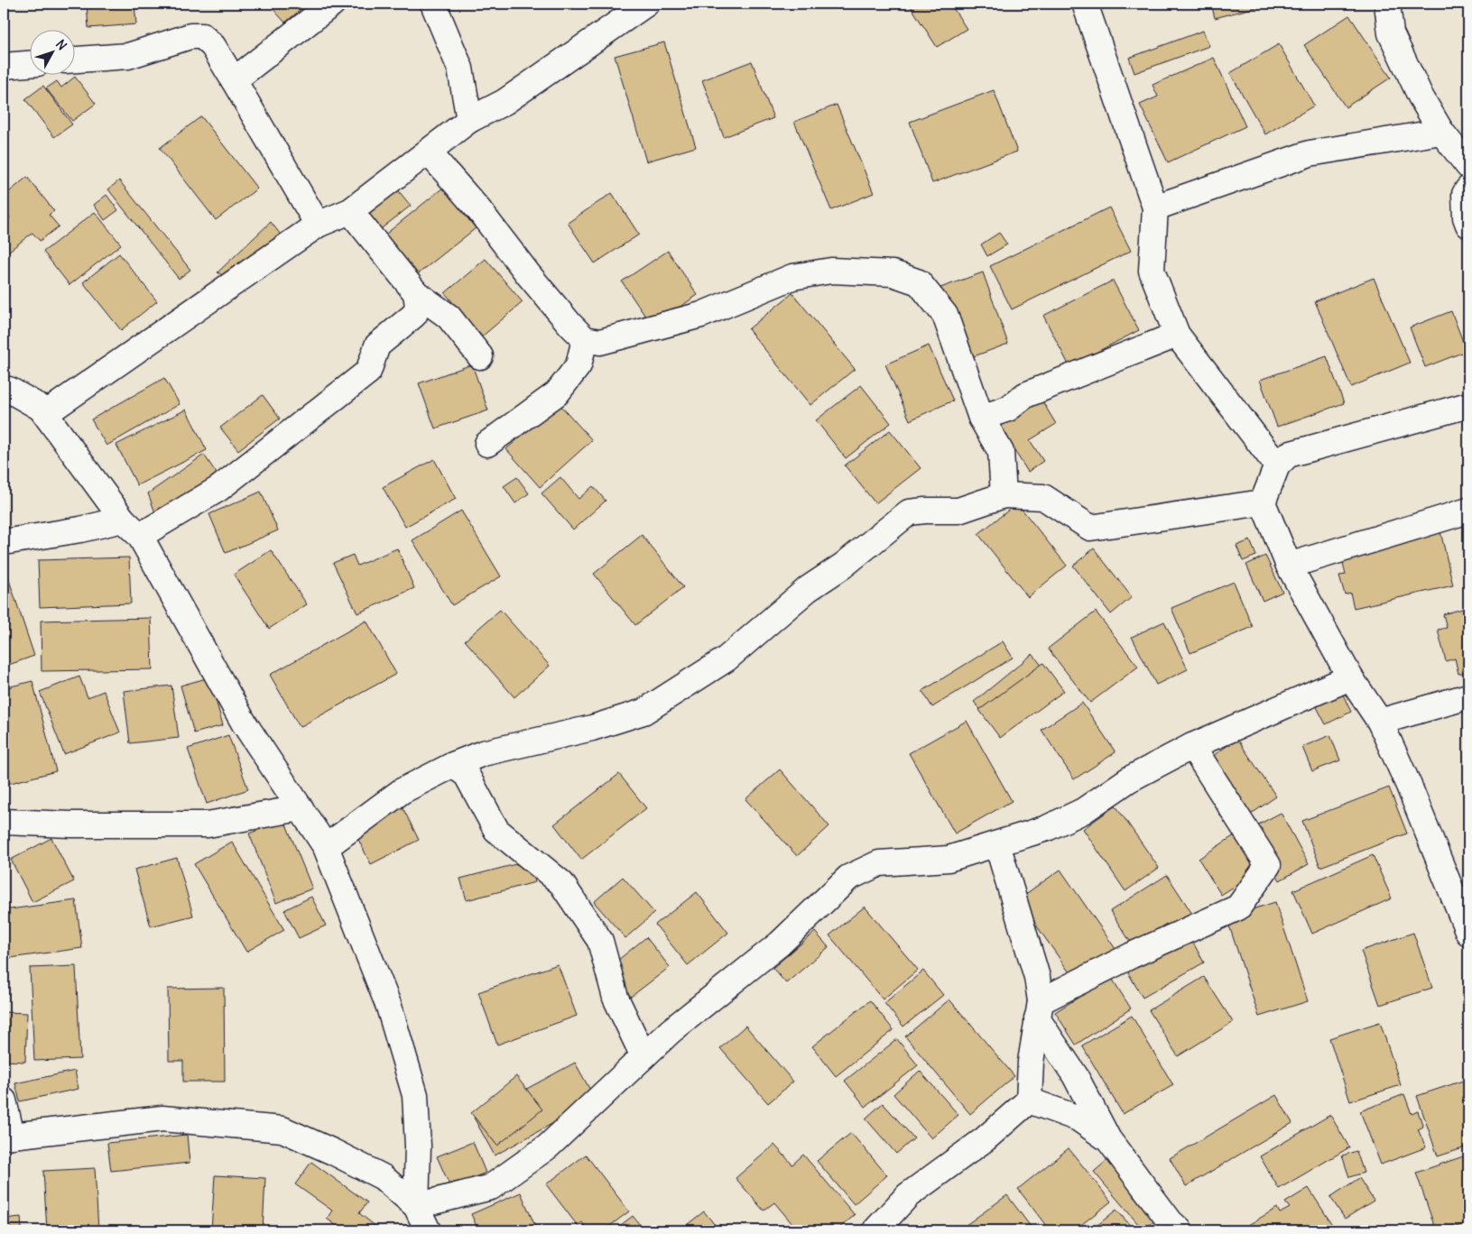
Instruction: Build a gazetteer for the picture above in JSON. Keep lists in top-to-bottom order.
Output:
{
  "north": "top right"
}
